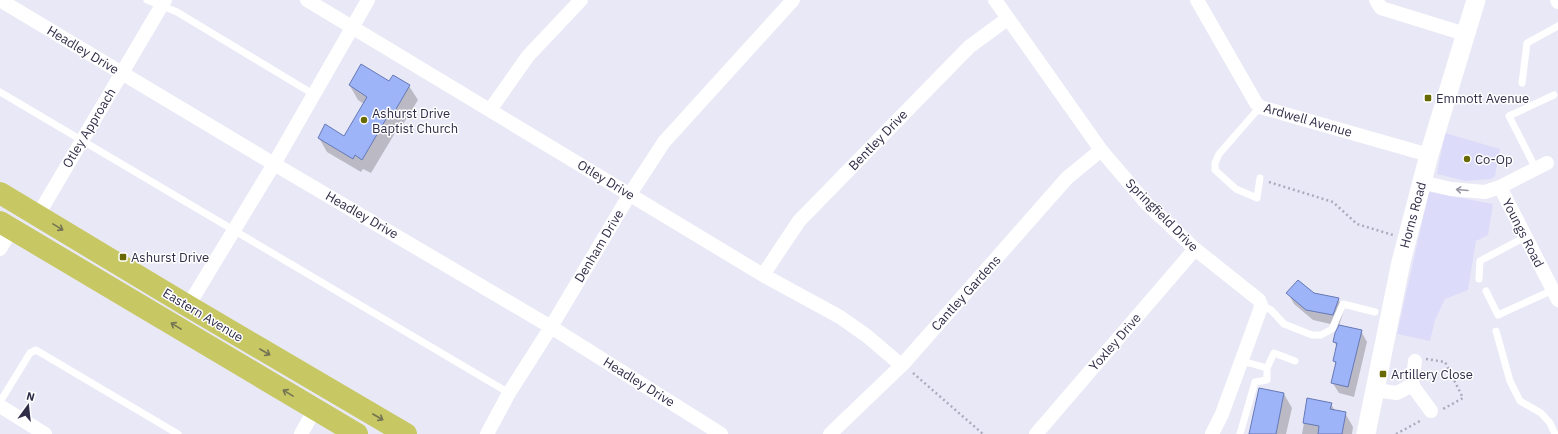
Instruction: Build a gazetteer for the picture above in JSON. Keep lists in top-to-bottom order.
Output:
{
  "streets": {
    "highway": ["Eastern Avenue"],
    "street": [
      "Headley Drive",
      "Ardwell Avenue",
      "Otley Approach",
      "Bentley Drive",
      "Otley Drive",
      "Springfield Drive",
      "Horns Road",
      "Youngs Road",
      "Denham Drive",
      "Cantley Gardens",
      "Yoxley Drive"
    ]
  },
  "crossings": [
    ["Headley Drive", "Otley Approach"],
    ["Headley Drive", "Denham Drive"],
    ["Ardwell Avenue", "Horns Road"],
    ["Otley Approach", "Eastern Avenue"],
    ["Bentley Drive", "Otley Drive"],
    ["Bentley Drive", "Springfield Drive"],
    ["Otley Drive", "Denham Drive"],
    ["Otley Drive", "Cantley Gardens"],
    ["Springfield Drive", "Cantley Gardens"],
    ["Springfield Drive", "Yoxley Drive"]
  ],
  "places": {
    "transit": ["Emmott Avenue", "Ashurst Drive", "Artillery Close"],
    "other": ["Ashurst Drive Baptist Church", "Co-Op"]
  },
  "north": "top"
}
